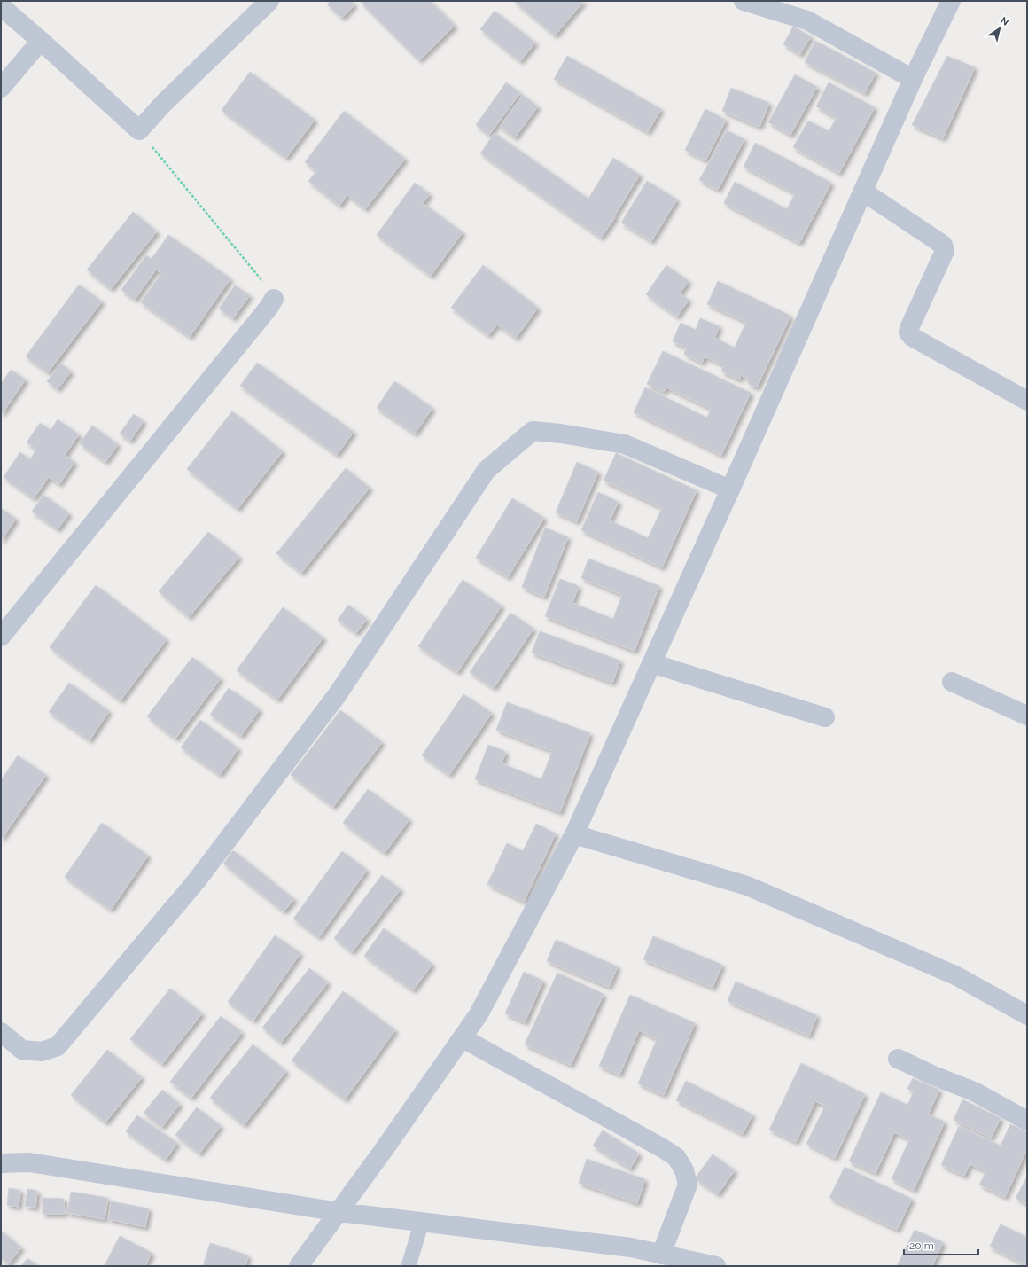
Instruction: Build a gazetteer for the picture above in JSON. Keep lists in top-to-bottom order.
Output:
{
  "scale_bar": "20 m",
  "north": "top right"
}
